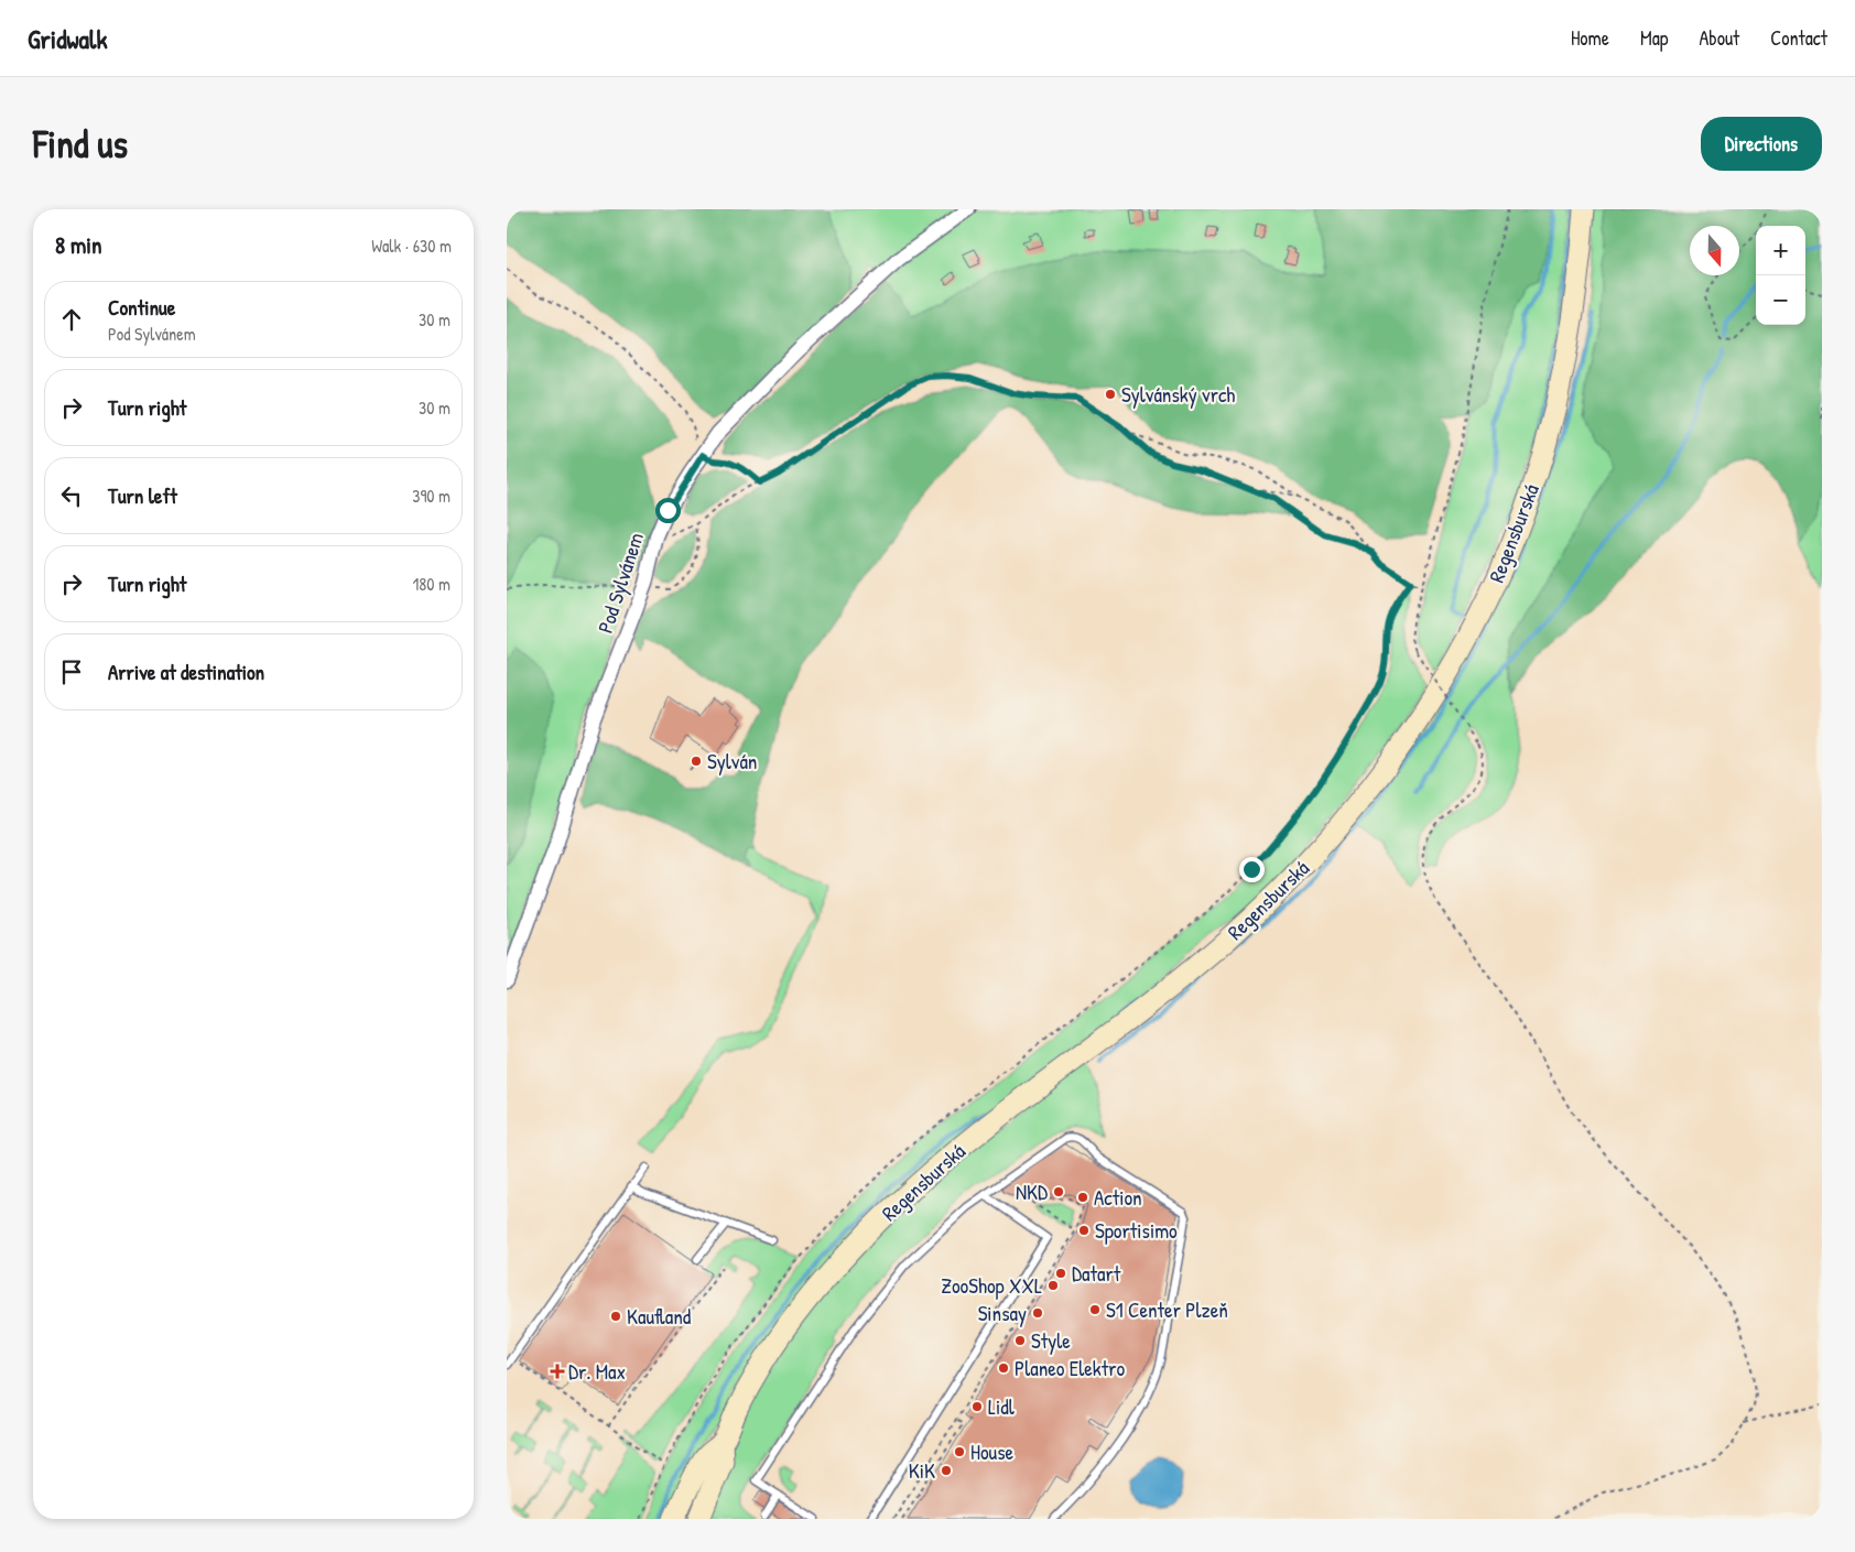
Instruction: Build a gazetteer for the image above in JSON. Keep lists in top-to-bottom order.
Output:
{
  "streets": {
    "main road": ["Regensburská"],
    "street": ["Pod Sylvánem"]
  },
  "places": {
    "other": [
      "Sylvánský vrch",
      "Sylván",
      "NKD",
      "Action",
      "Sportisimo",
      "Datart",
      "ZooShop XXL",
      "S1 Center Plzeň",
      "Sinsay",
      "Kaufland",
      "Style",
      "Planeo Elektro",
      "Lidl",
      "House",
      "KiK"
    ],
    "health": ["Dr. Max"]
  },
  "north": "bottom",
  "page": {
    "header": "Gridwalk",
    "nav": [
      "Home",
      "Map",
      "About",
      "Contact"
    ],
    "buttons": "Directions",
    "title": "Find us",
    "heading": ["8 min", "Walk · 630 m"],
    "map_buttons": ["+", "−"],
    "list": [
      ["Continue", "Pod Sylvánem", "30 m"],
      ["Turn right", "30 m"],
      ["Turn left", "390 m"],
      ["Turn right", "180 m"],
      "Arrive at destination"
    ]
  }
}
